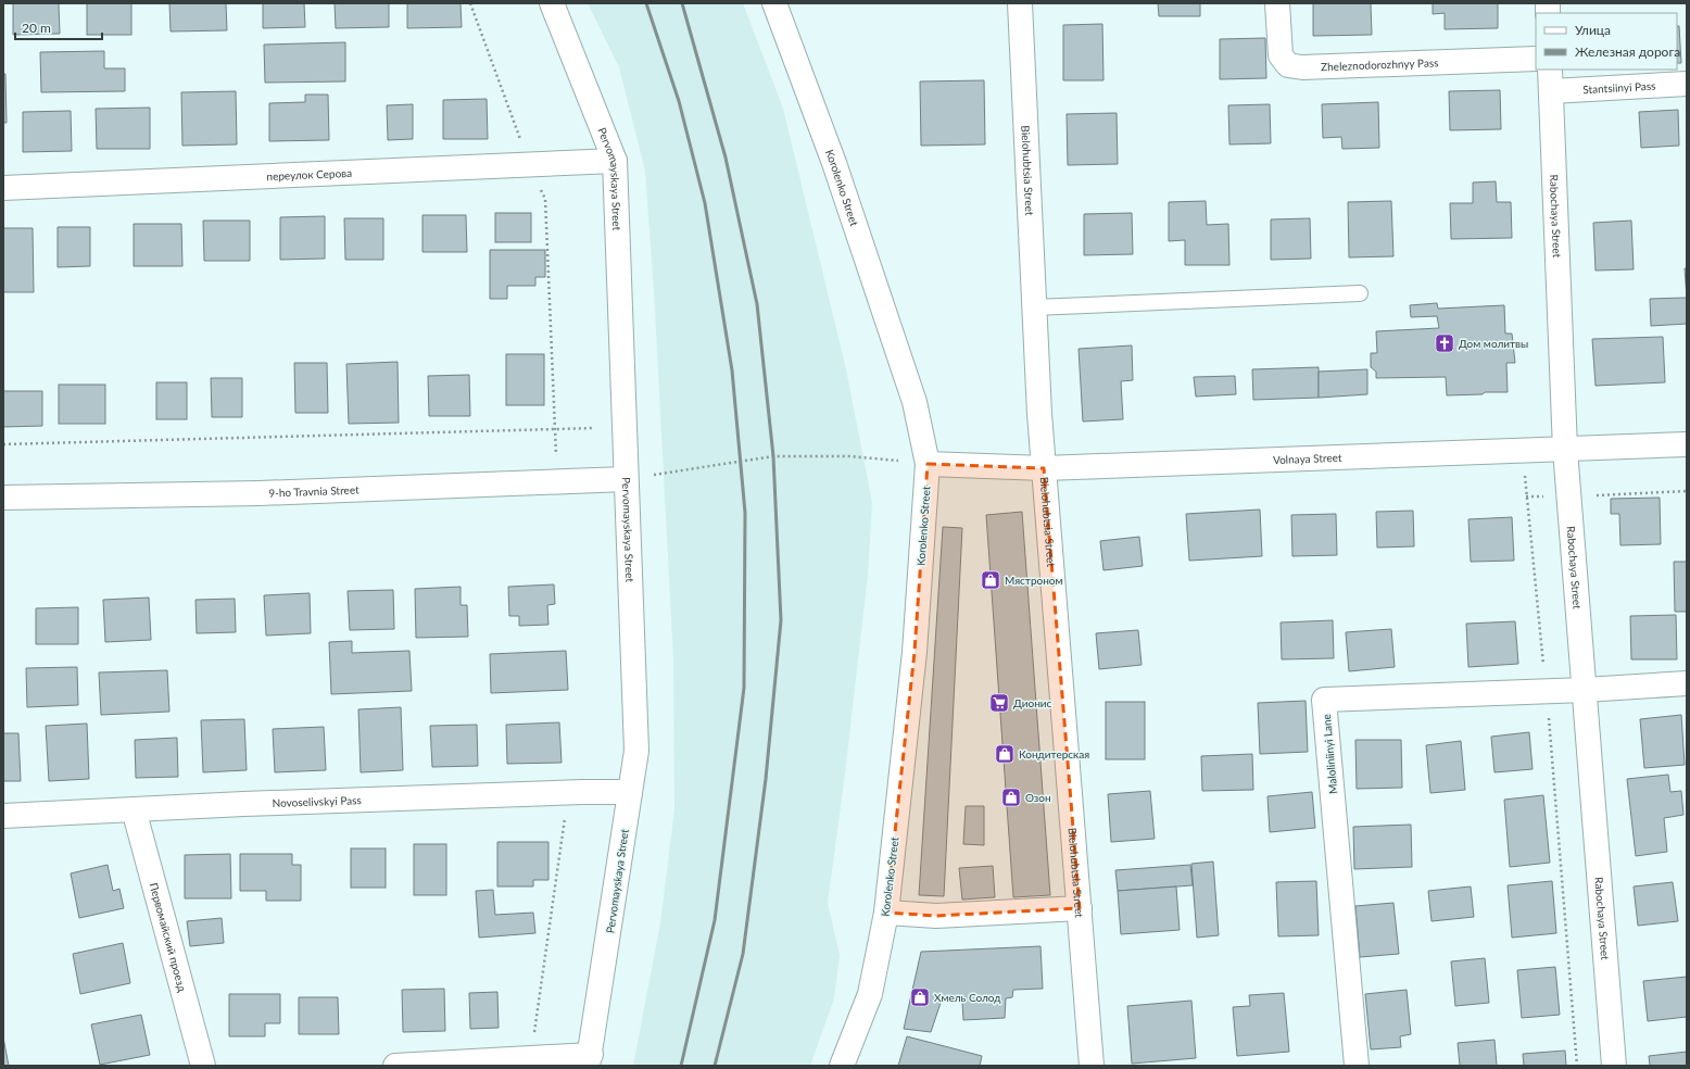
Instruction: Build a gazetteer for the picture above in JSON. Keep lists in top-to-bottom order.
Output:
{
  "streets": {
    "street": [
      "Zheleznodorozhnyy Pass",
      "Stantsiinyi Pass",
      "Bielohubtsia Street",
      "переулок Серова",
      "Pervomayskaya Street",
      "Korolenko Street",
      "Rabochaya Street",
      "Volnaya Street",
      "9-ho Travnia Street",
      "Maloliniinyi Lane",
      "Novoselivskyi Pass",
      "Первомайский проезд"
    ]
  },
  "crossings": [
    ["Stantsiinyi Pass", "Rabochaya Street"],
    ["Bielohubtsia Street", "Volnaya Street"],
    ["переулок Серова", "Pervomayskaya Street"],
    ["Pervomayskaya Street", "9-ho Travnia Street"],
    ["Pervomayskaya Street", "Novoselivskyi Pass"],
    ["Korolenko Street", "Volnaya Street"],
    ["Rabochaya Street", "Volnaya Street"],
    ["Rabochaya Street", "Maloliniinyi Lane"],
    ["Novoselivskyi Pass", "Первомайский проезд"]
  ],
  "places": {
    "church": ["Дом молитвы"],
    "shop": [
      "Мястроном",
      "Кондитерская",
      "Озон",
      "Хмель Солод"
    ],
    "supermarket": ["Дионис"]
  },
  "legend": ["Улица", "Железная дорога"],
  "scale_bar": "20 m"
}
